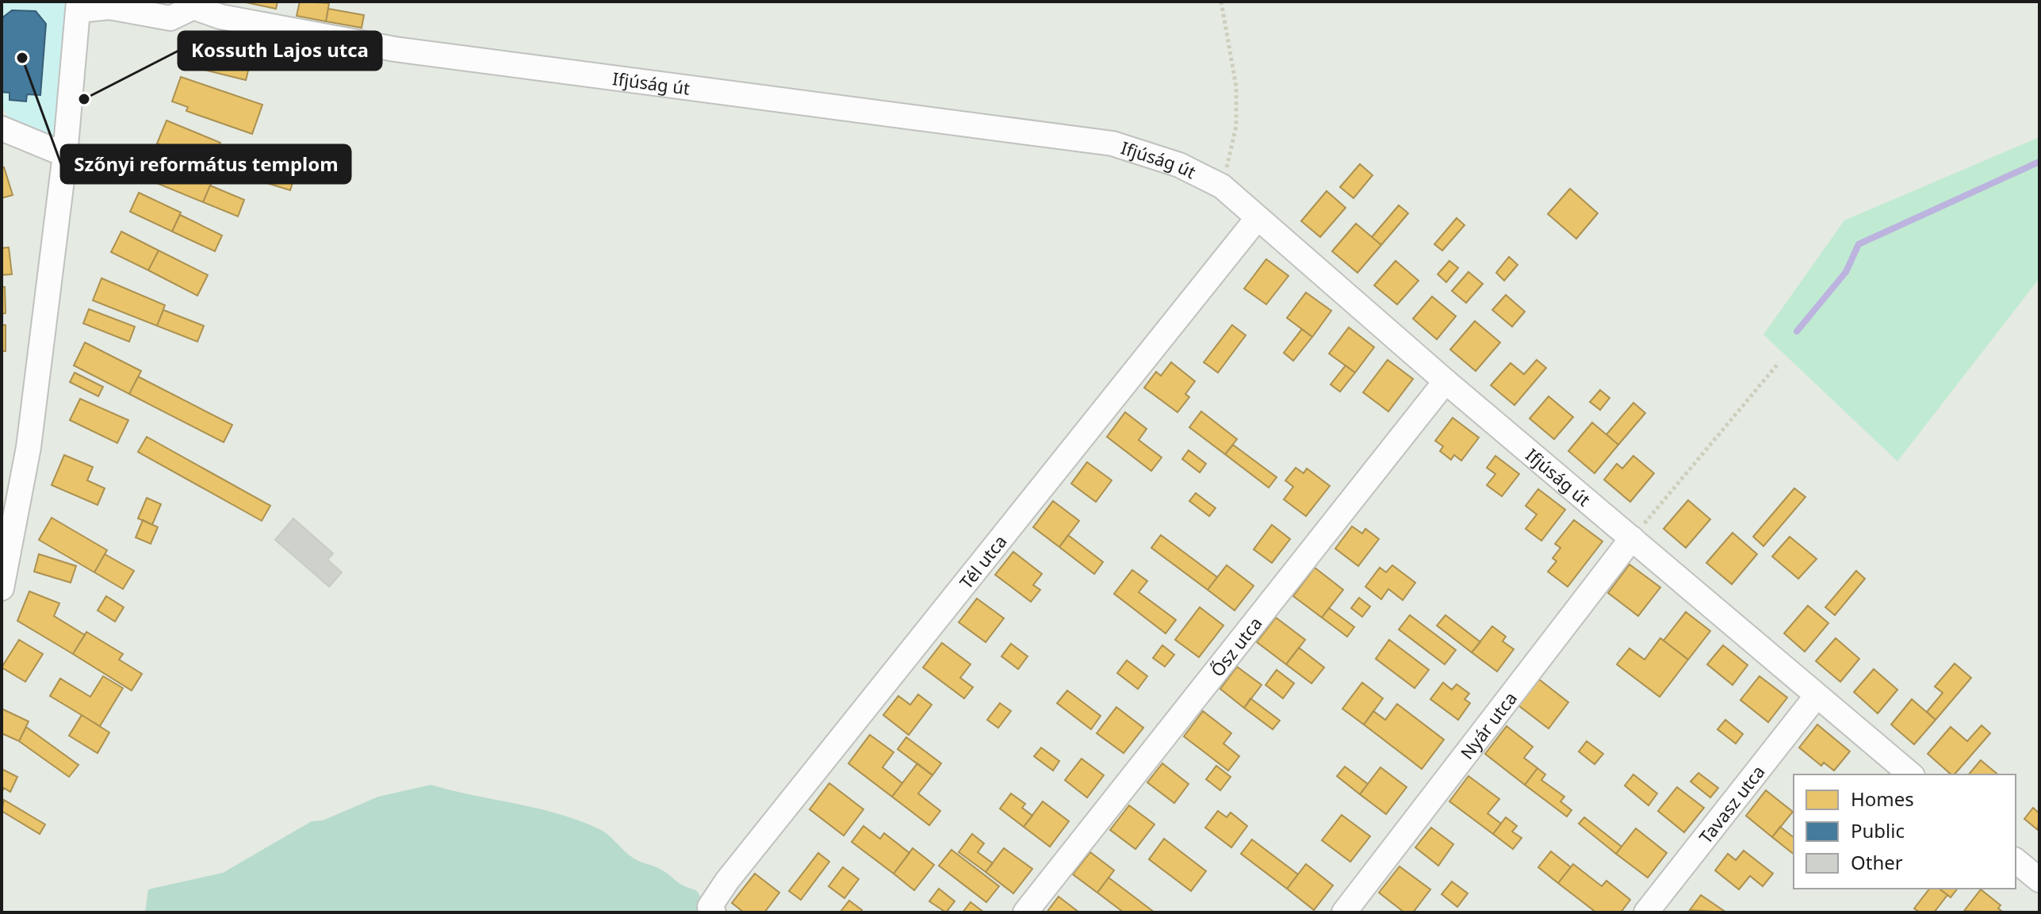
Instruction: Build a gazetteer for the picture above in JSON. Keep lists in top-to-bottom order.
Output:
{
  "streets": {
    "street": [
      "Ifjúság út",
      "Tél utca",
      "Ősz utca",
      "Nyár utca",
      "Tavasz utca"
    ]
  },
  "crossings": [
    ["Ifjúság út", "Tél utca"],
    ["Ifjúság út", "Ősz utca"],
    ["Ifjúság út", "Nyár utca"],
    ["Ifjúság út", "Tavasz utca"]
  ],
  "places": ["Szőnyi református templom", "Kossuth Lajos utca"],
  "legend": ["Homes", "Public", "Other"]
}
